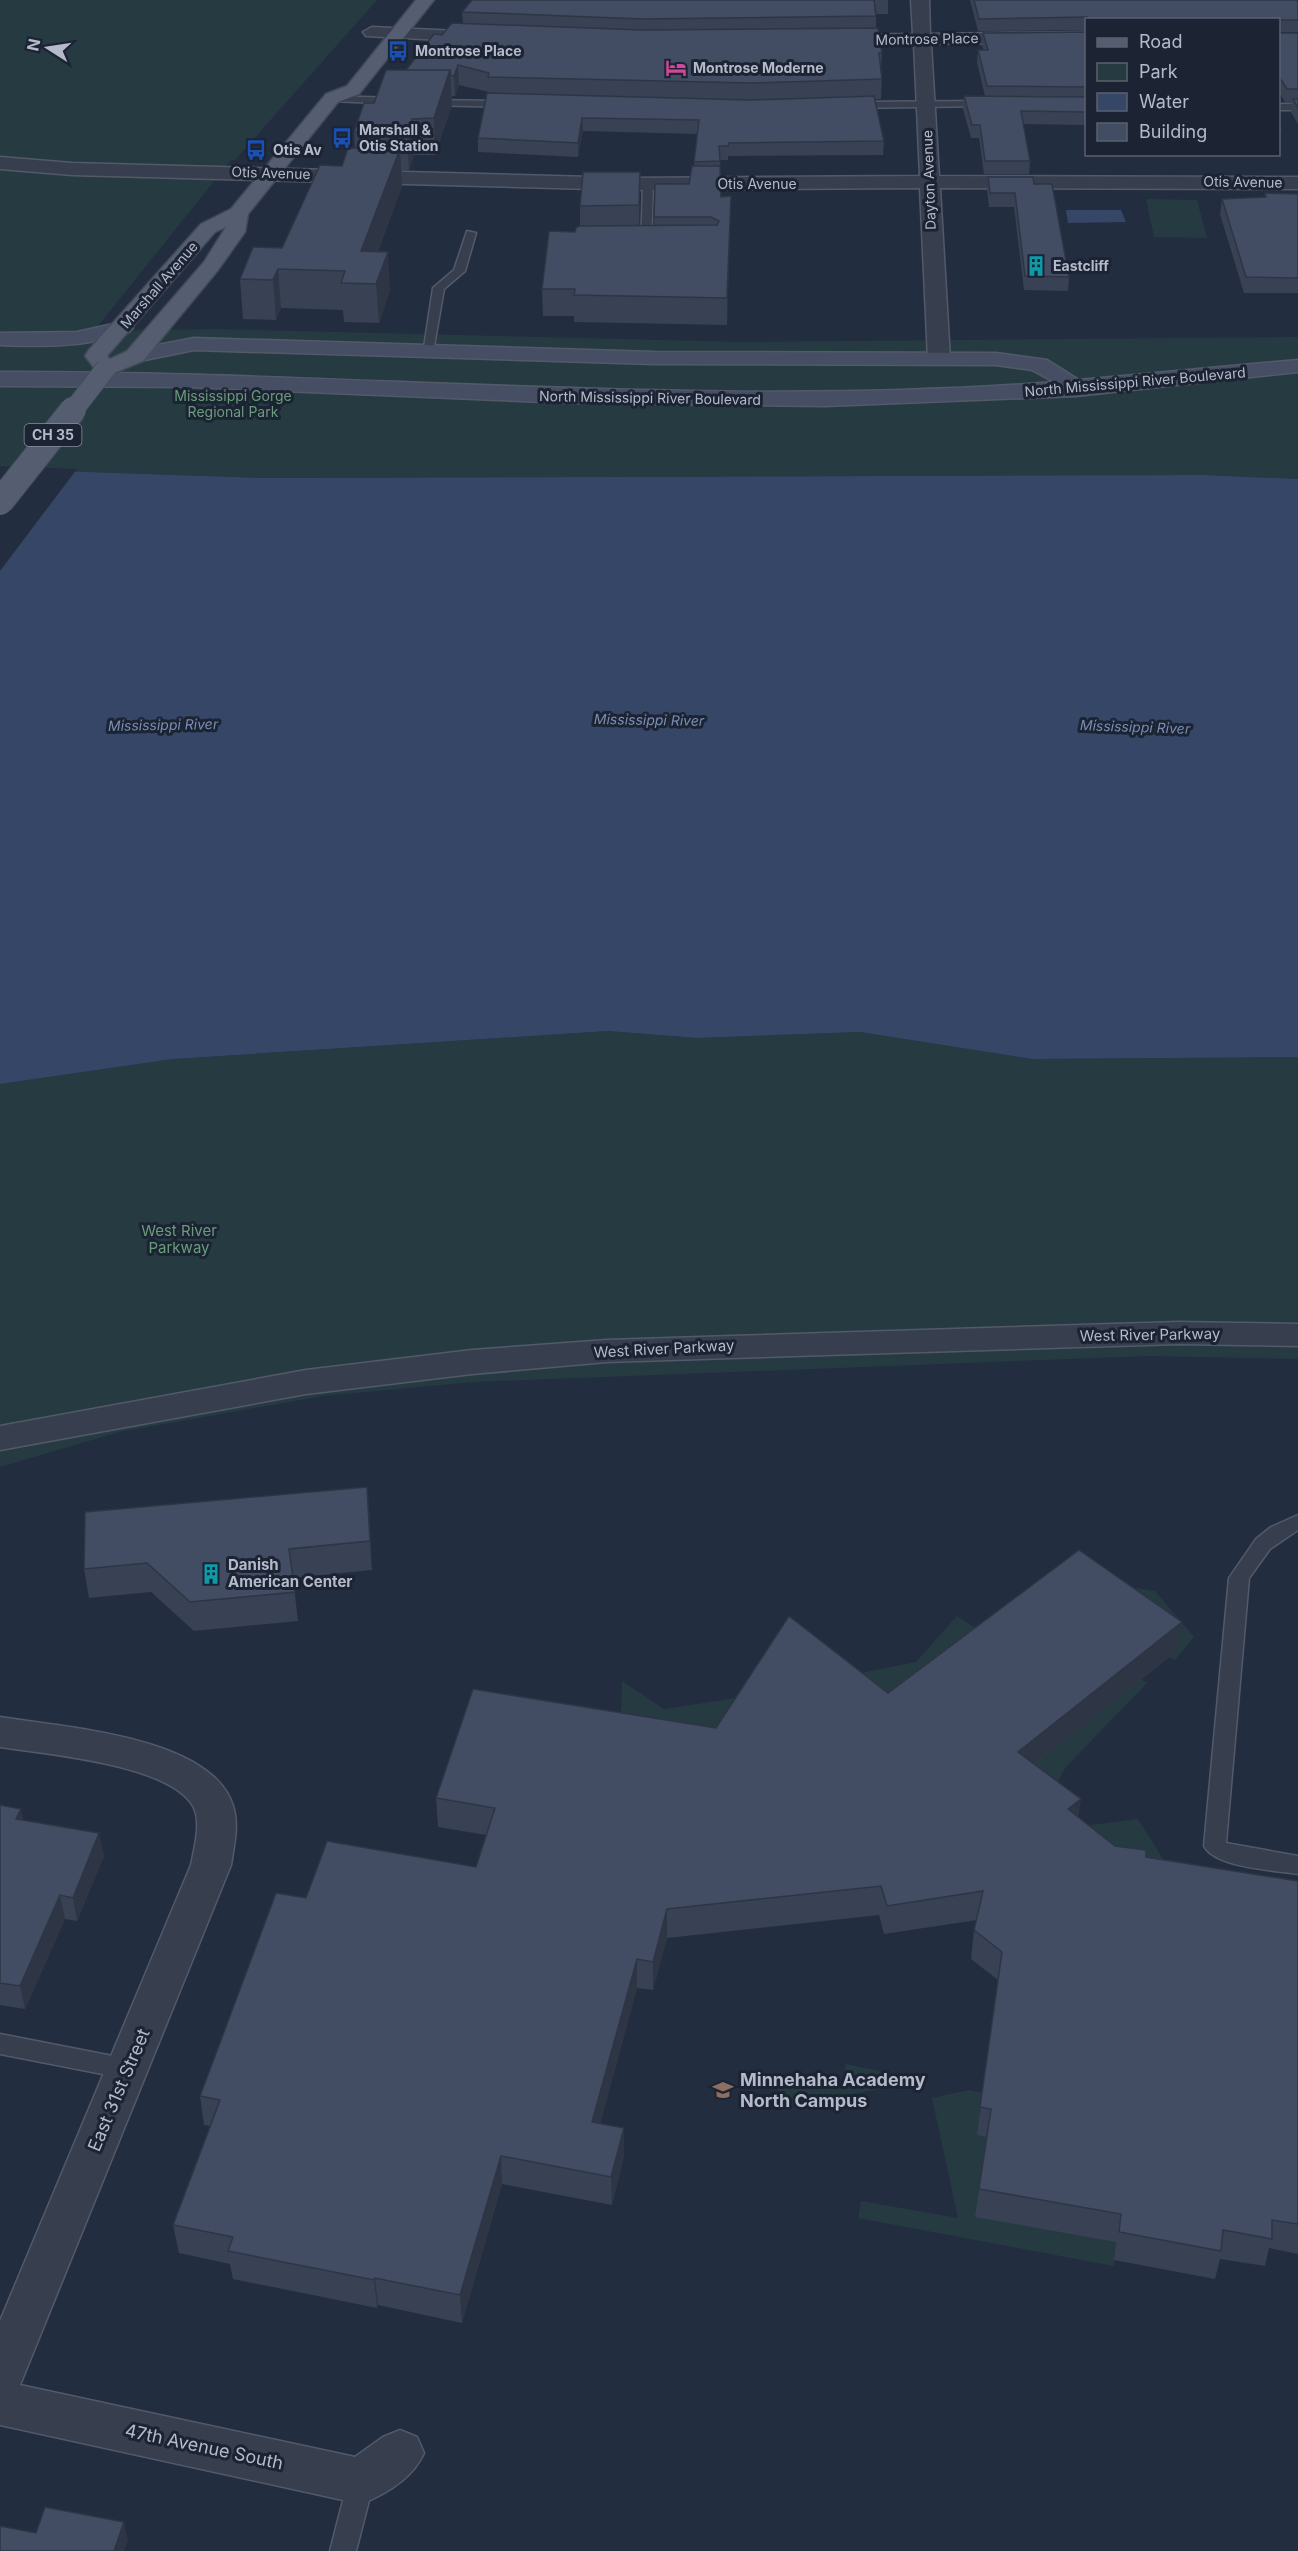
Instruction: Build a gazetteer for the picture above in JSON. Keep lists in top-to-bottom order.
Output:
{
  "streets": {
    "main road": ["Marshall Avenue", "CH 35"],
    "street": [
      "Montrose Place",
      "Otis Avenue",
      "Dayton Avenue",
      "North Mississippi River Boulevard",
      "West River Parkway",
      "East 31st Street",
      "47th Avenue South"
    ]
  },
  "crossings": [
    ["Montrose Place", "Dayton Avenue"],
    ["Otis Avenue", "Dayton Avenue"],
    ["Otis Avenue", "Marshall Avenue"]
  ],
  "water": ["Mississippi River"],
  "parks": ["Mississippi Gorge Regional Park", "West River Parkway"],
  "places": {
    "bus stop": ["Montrose Place", "Marshall & Otis Station", "Otis Av"],
    "hotel": ["Montrose Moderne"],
    "building": ["Eastcliff", "Danish American Center"],
    "school or university": ["Minnehaha Academy North Campus"]
  },
  "legend": [
    "Road",
    "Park",
    "Water",
    "Building"
  ],
  "north": "left"
}
